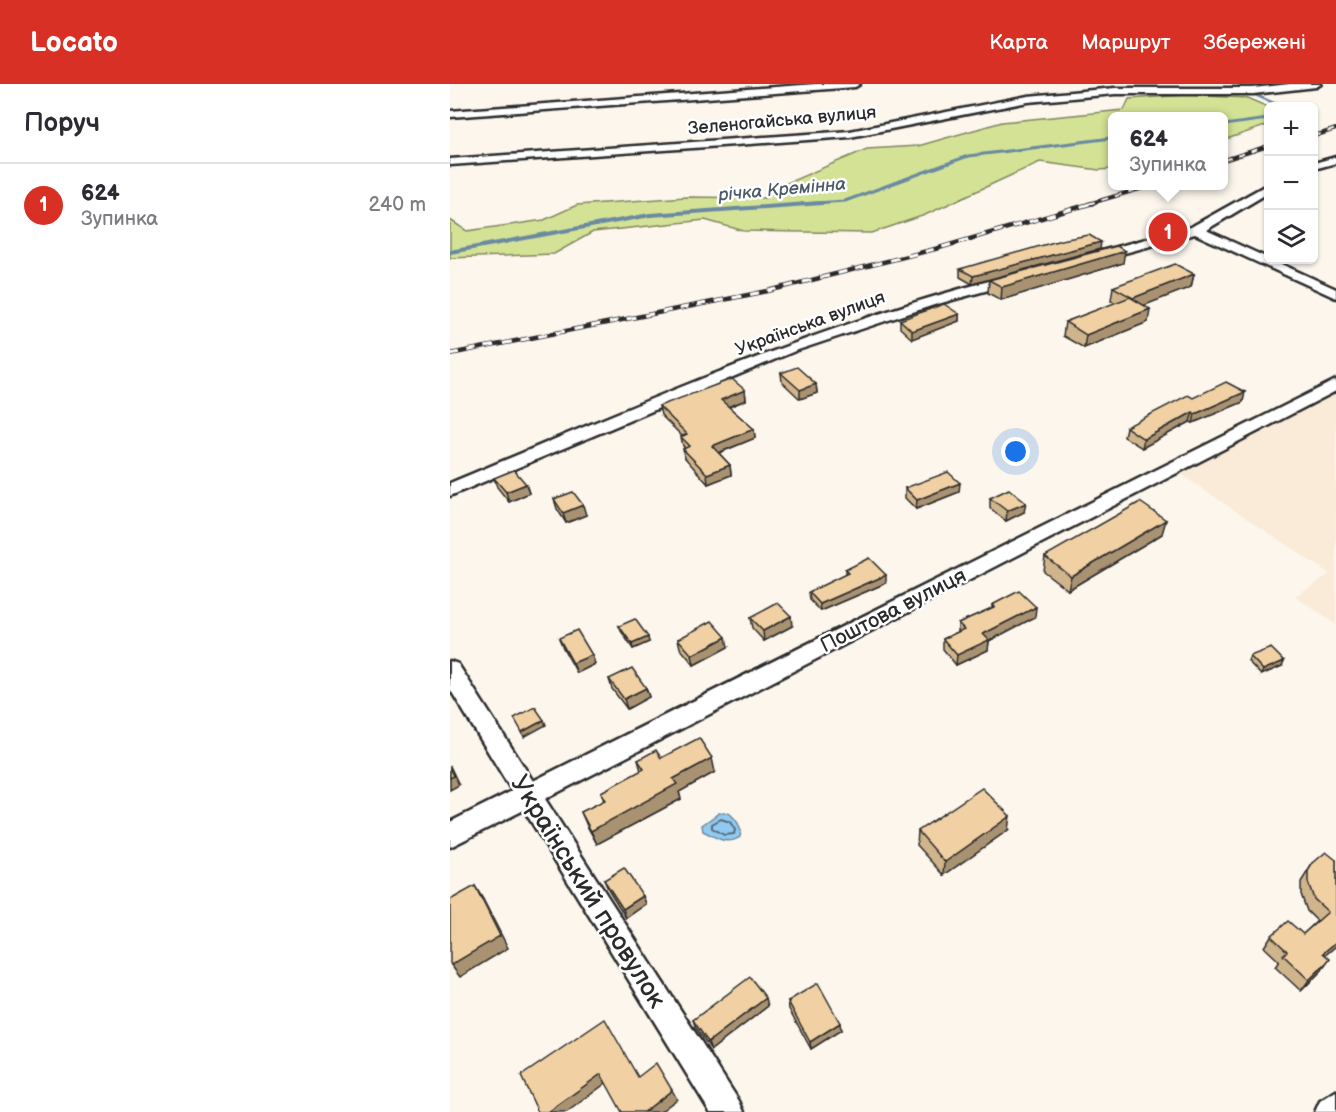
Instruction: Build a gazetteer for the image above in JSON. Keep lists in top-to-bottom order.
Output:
{
  "streets": {
    "street": [
      "Зеленогайська вулиця",
      "Українська вулиця",
      "Поштова вулиця",
      "Український провулок"
    ]
  },
  "crossings": [
    ["Поштова вулиця", "Український провулок"]
  ],
  "water": ["річка Кремінна"],
  "page": {
    "header": "Locato",
    "nav": ["Карта", "Маршрут", "Збережені"],
    "heading": "Поруч",
    "map_buttons": ["+", "−"],
    "popup": ["624", "Зупинка"],
    "list": [
      {
        "mark": "1",
        "name": "624",
        "note": "Зупинка",
        "value": "240 m"
      }
    ],
    "pins": "1"
  }
}
